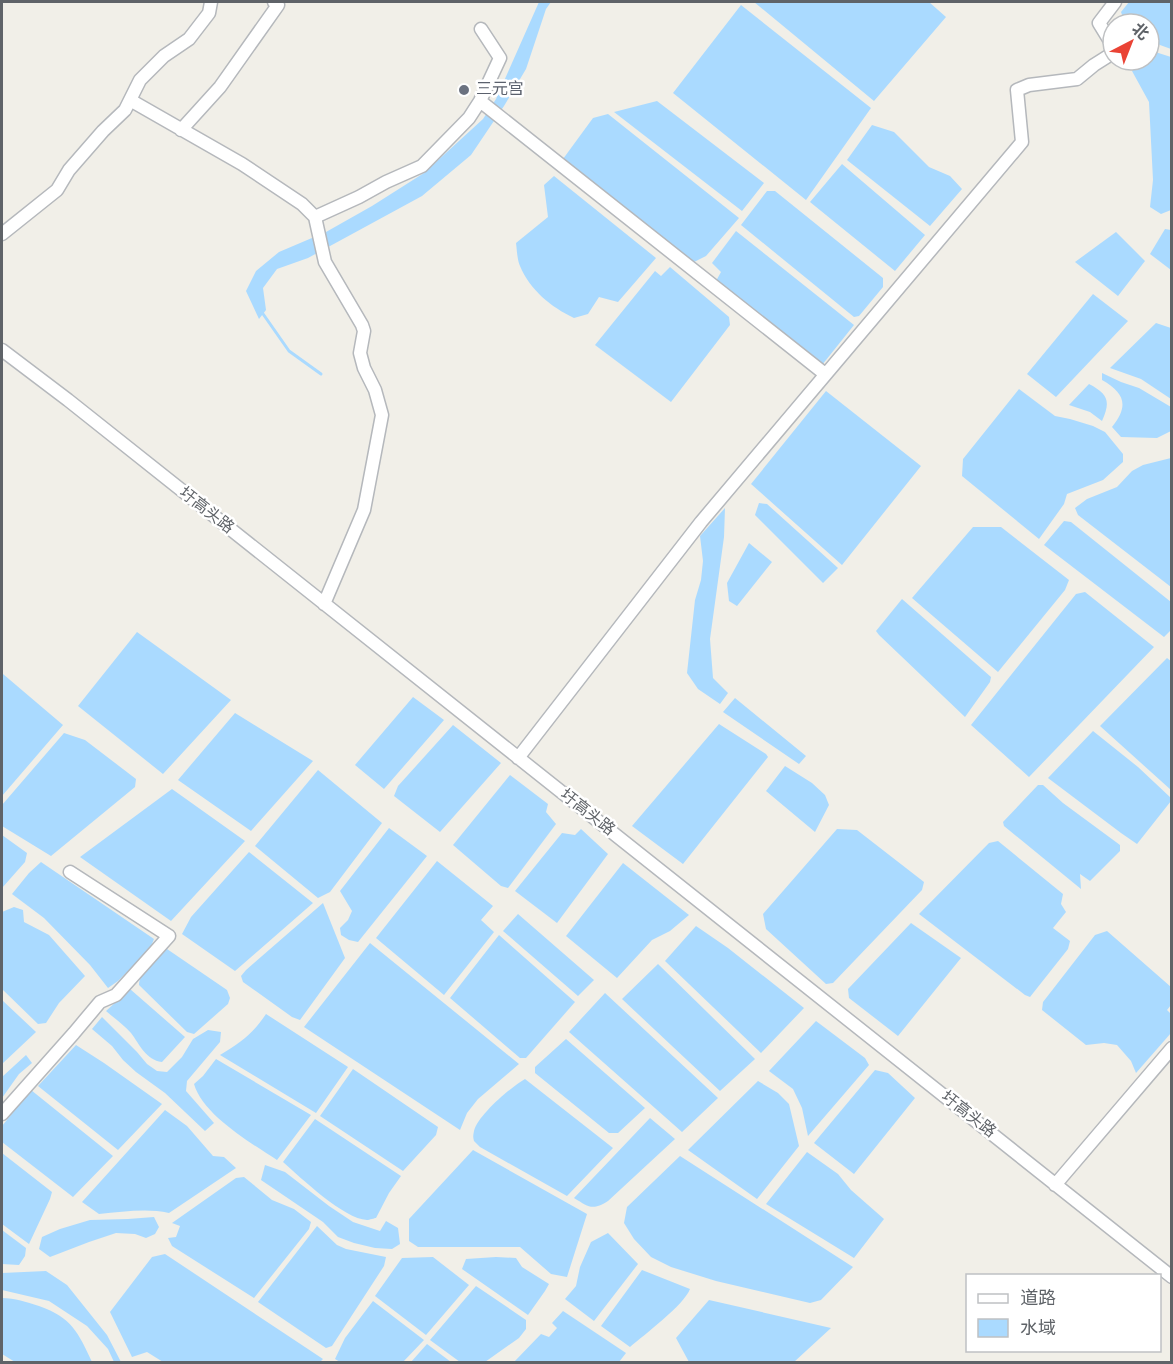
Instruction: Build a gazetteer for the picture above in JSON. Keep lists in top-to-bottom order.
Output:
{
  "streets": {
    "street": ["圩高头路"]
  },
  "places": ["三元宫"],
  "legend": ["道路", "水域"],
  "north": "top right"
}
